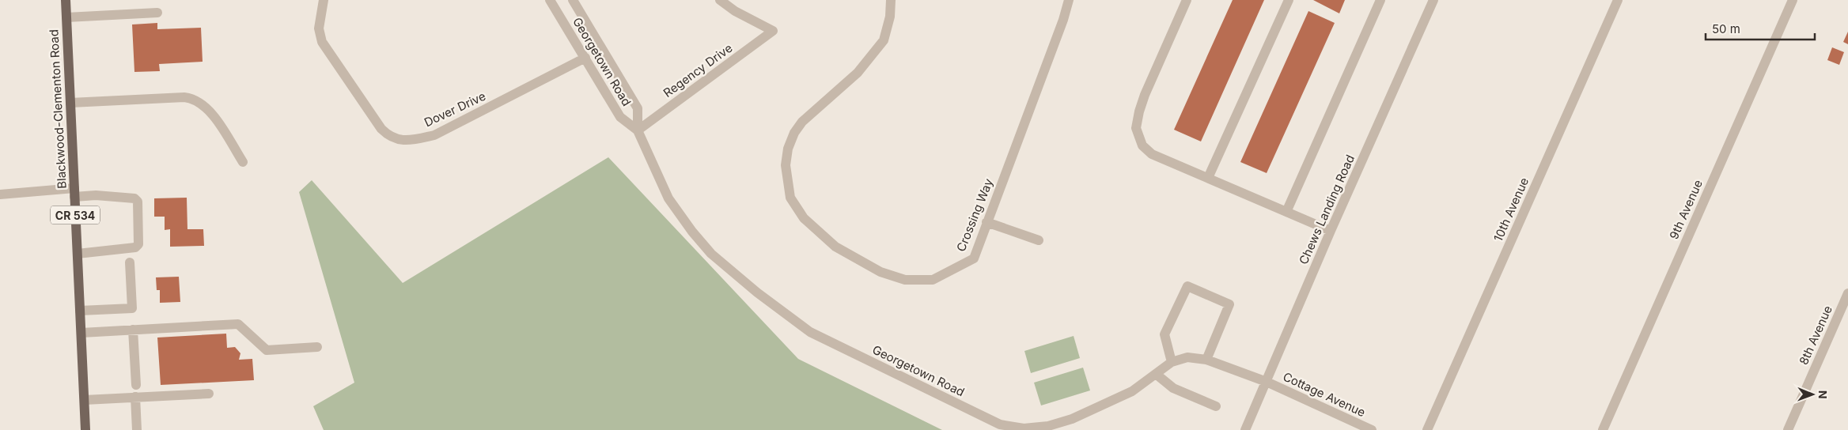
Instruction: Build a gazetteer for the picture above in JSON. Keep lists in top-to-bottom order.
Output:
{
  "streets": {
    "main road": ["Blackwood-Clementon Road", "CR 534"],
    "street": [
      "Georgetown Road",
      "Regency Drive",
      "Dover Drive",
      "Chews Landing Road",
      "10th Avenue",
      "9th Avenue",
      "Crossing Way",
      "8th Avenue",
      "Cottage Avenue"
    ]
  },
  "crossings": [
    ["Georgetown Road", "Regency Drive"],
    ["Georgetown Road", "Dover Drive"],
    ["Georgetown Road", "Chews Landing Road"],
    ["Georgetown Road", "Cottage Avenue"],
    ["Chews Landing Road", "Cottage Avenue"]
  ],
  "scale_bar": "50 m",
  "north": "right"
}
